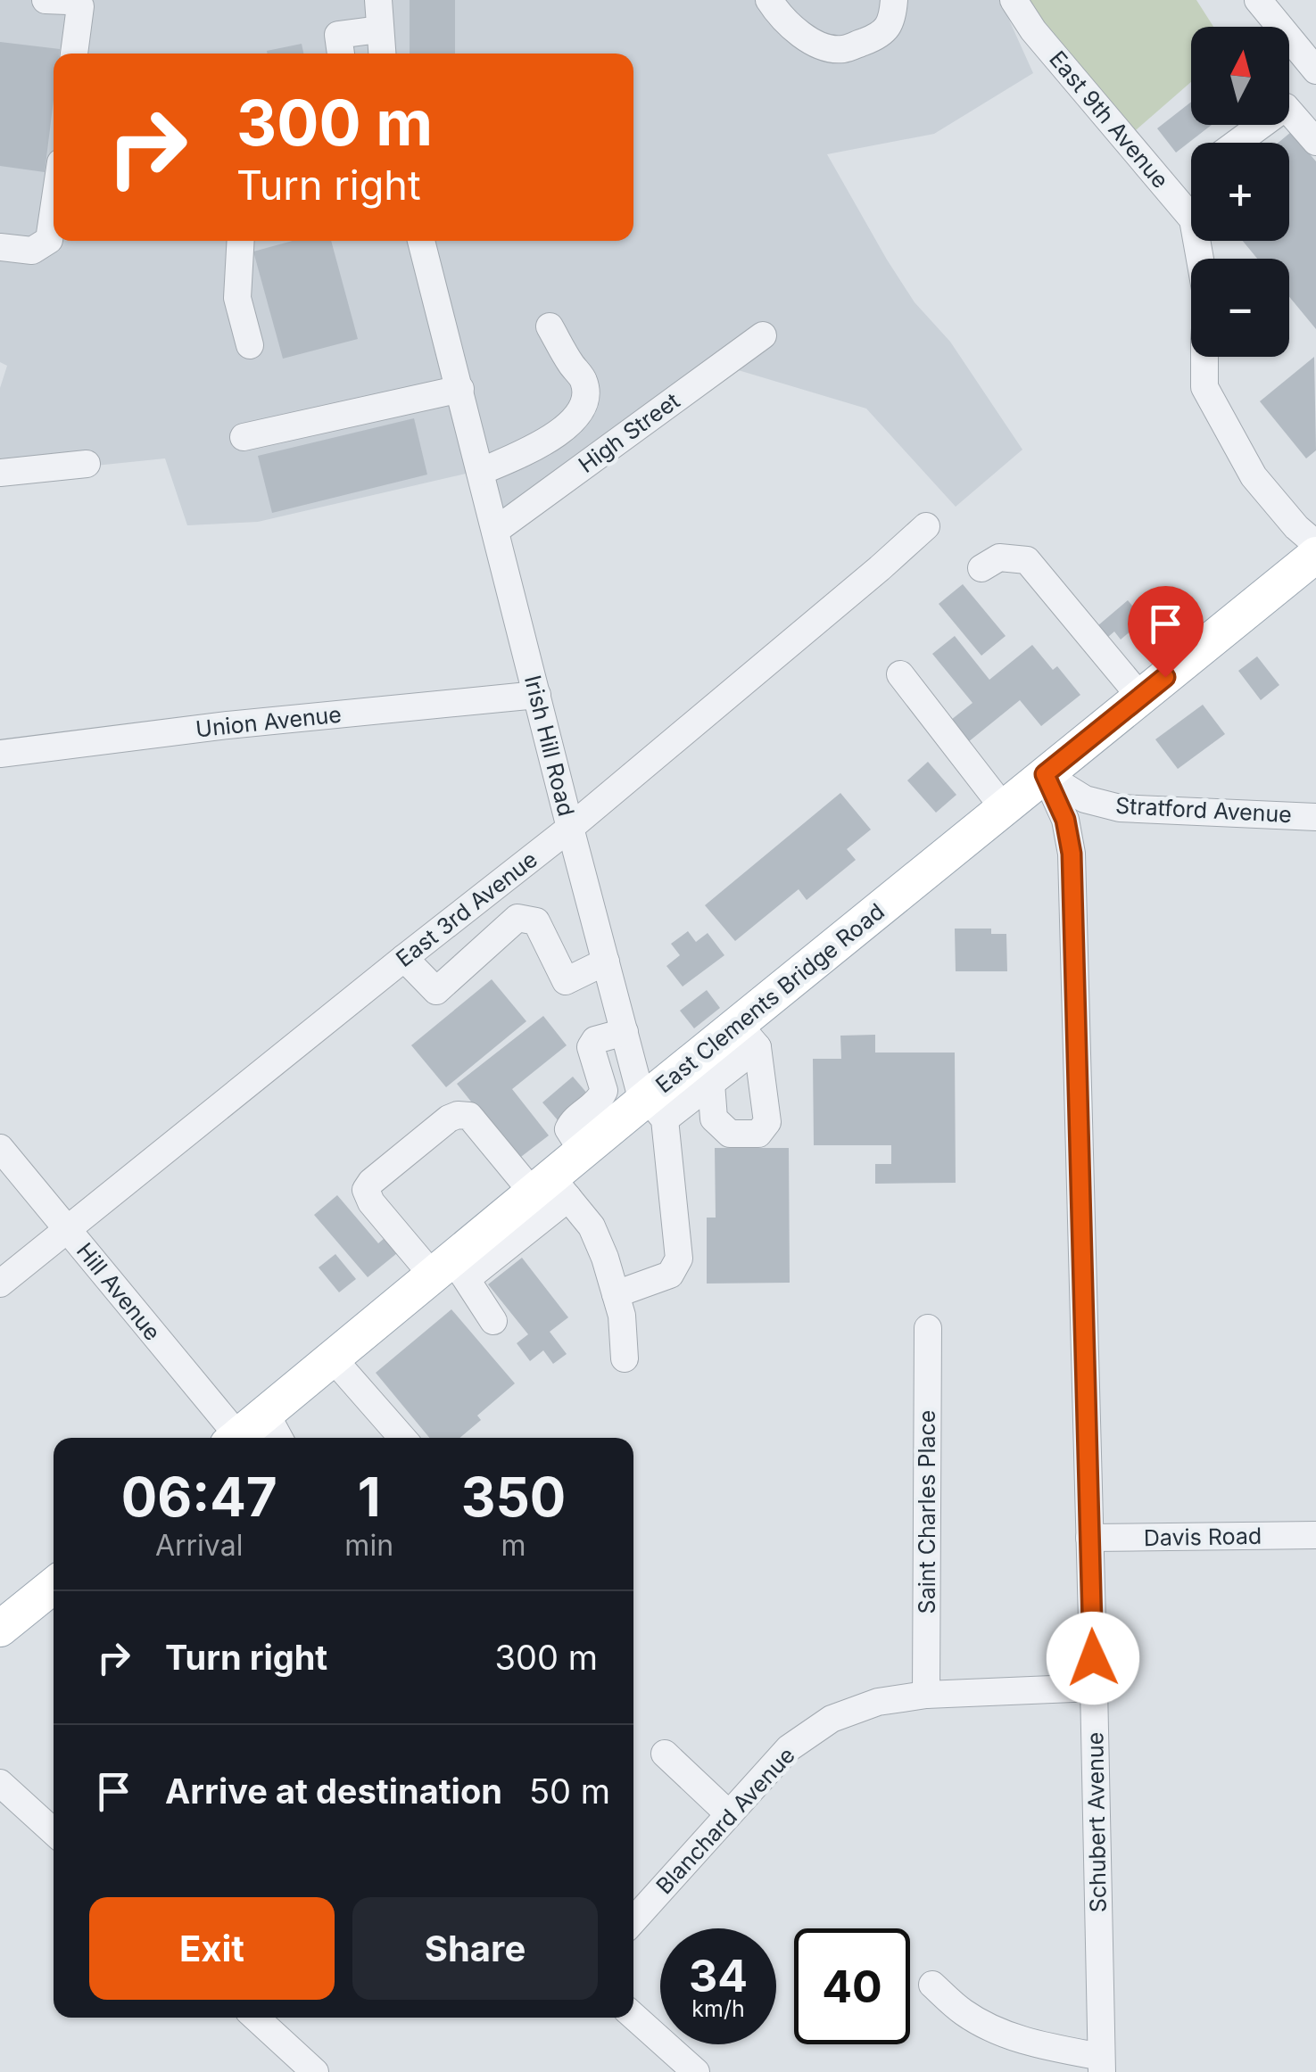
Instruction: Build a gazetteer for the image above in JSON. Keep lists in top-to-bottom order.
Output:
{
  "streets": {
    "main road": ["East Clements Bridge Road"],
    "street": [
      "East 9th Avenue",
      "High Street",
      "Union Avenue",
      "Irish Hill Road",
      "Stratford Avenue",
      "East 3rd Avenue",
      "Hill Avenue",
      "Saint Charles Place",
      "Davis Road",
      "Blanchard Avenue",
      "Schubert Avenue"
    ]
  },
  "crossings": [
    ["High Street", "Irish Hill Road"],
    ["Union Avenue", "Irish Hill Road"],
    ["Irish Hill Road", "East 3rd Avenue"],
    ["Irish Hill Road", "East Clements Bridge Road"],
    ["Stratford Avenue", "East Clements Bridge Road"],
    ["Stratford Avenue", "Schubert Avenue"],
    ["East 3rd Avenue", "Hill Avenue"],
    ["East Clements Bridge Road", "Schubert Avenue"],
    ["Saint Charles Place", "Blanchard Avenue"],
    ["Davis Road", "Schubert Avenue"],
    ["Blanchard Avenue", "Schubert Avenue"]
  ],
  "north": "top",
  "page": {
    "map_buttons": ["+", "−"],
    "turn": ["300 m", "Turn right"],
    "eta": [
      "06:47",
      "Arrival",
      "1",
      "min",
      "350",
      "m"
    ],
    "list": [
      {
        "name": "Turn right",
        "value": "300 m"
      },
      {
        "name": "Arrive at destination",
        "value": "50 m"
      }
    ],
    "buttons": ["Exit", "Share"],
    "speed": "34 km/h",
    "limit": "40"
  }
}
